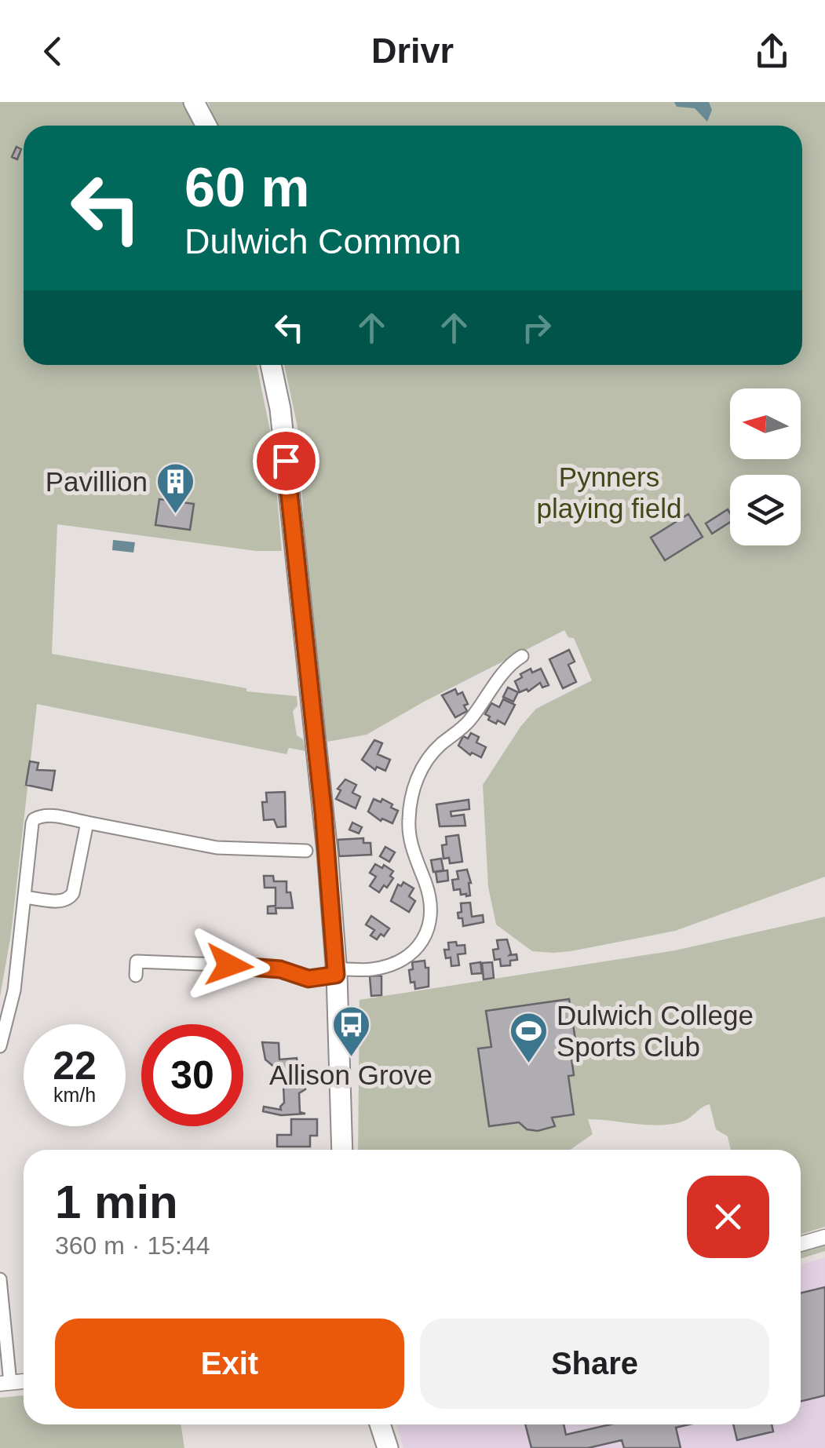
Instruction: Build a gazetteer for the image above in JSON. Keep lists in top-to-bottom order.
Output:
{
  "parks": ["Pynners playing field"],
  "places": {
    "building": ["Pavillion"],
    "bus stop": ["Allison Grove"],
    "sports": ["Dulwich College Sports Club"]
  },
  "north": "left",
  "page": {
    "header": "Drivr",
    "turn": ["60 m", "Dulwich Common"],
    "speed": "22 km/h",
    "limit": "30",
    "heading": ["1 min", "360 m · 15:44"],
    "buttons": ["Exit", "Share"]
  }
}
